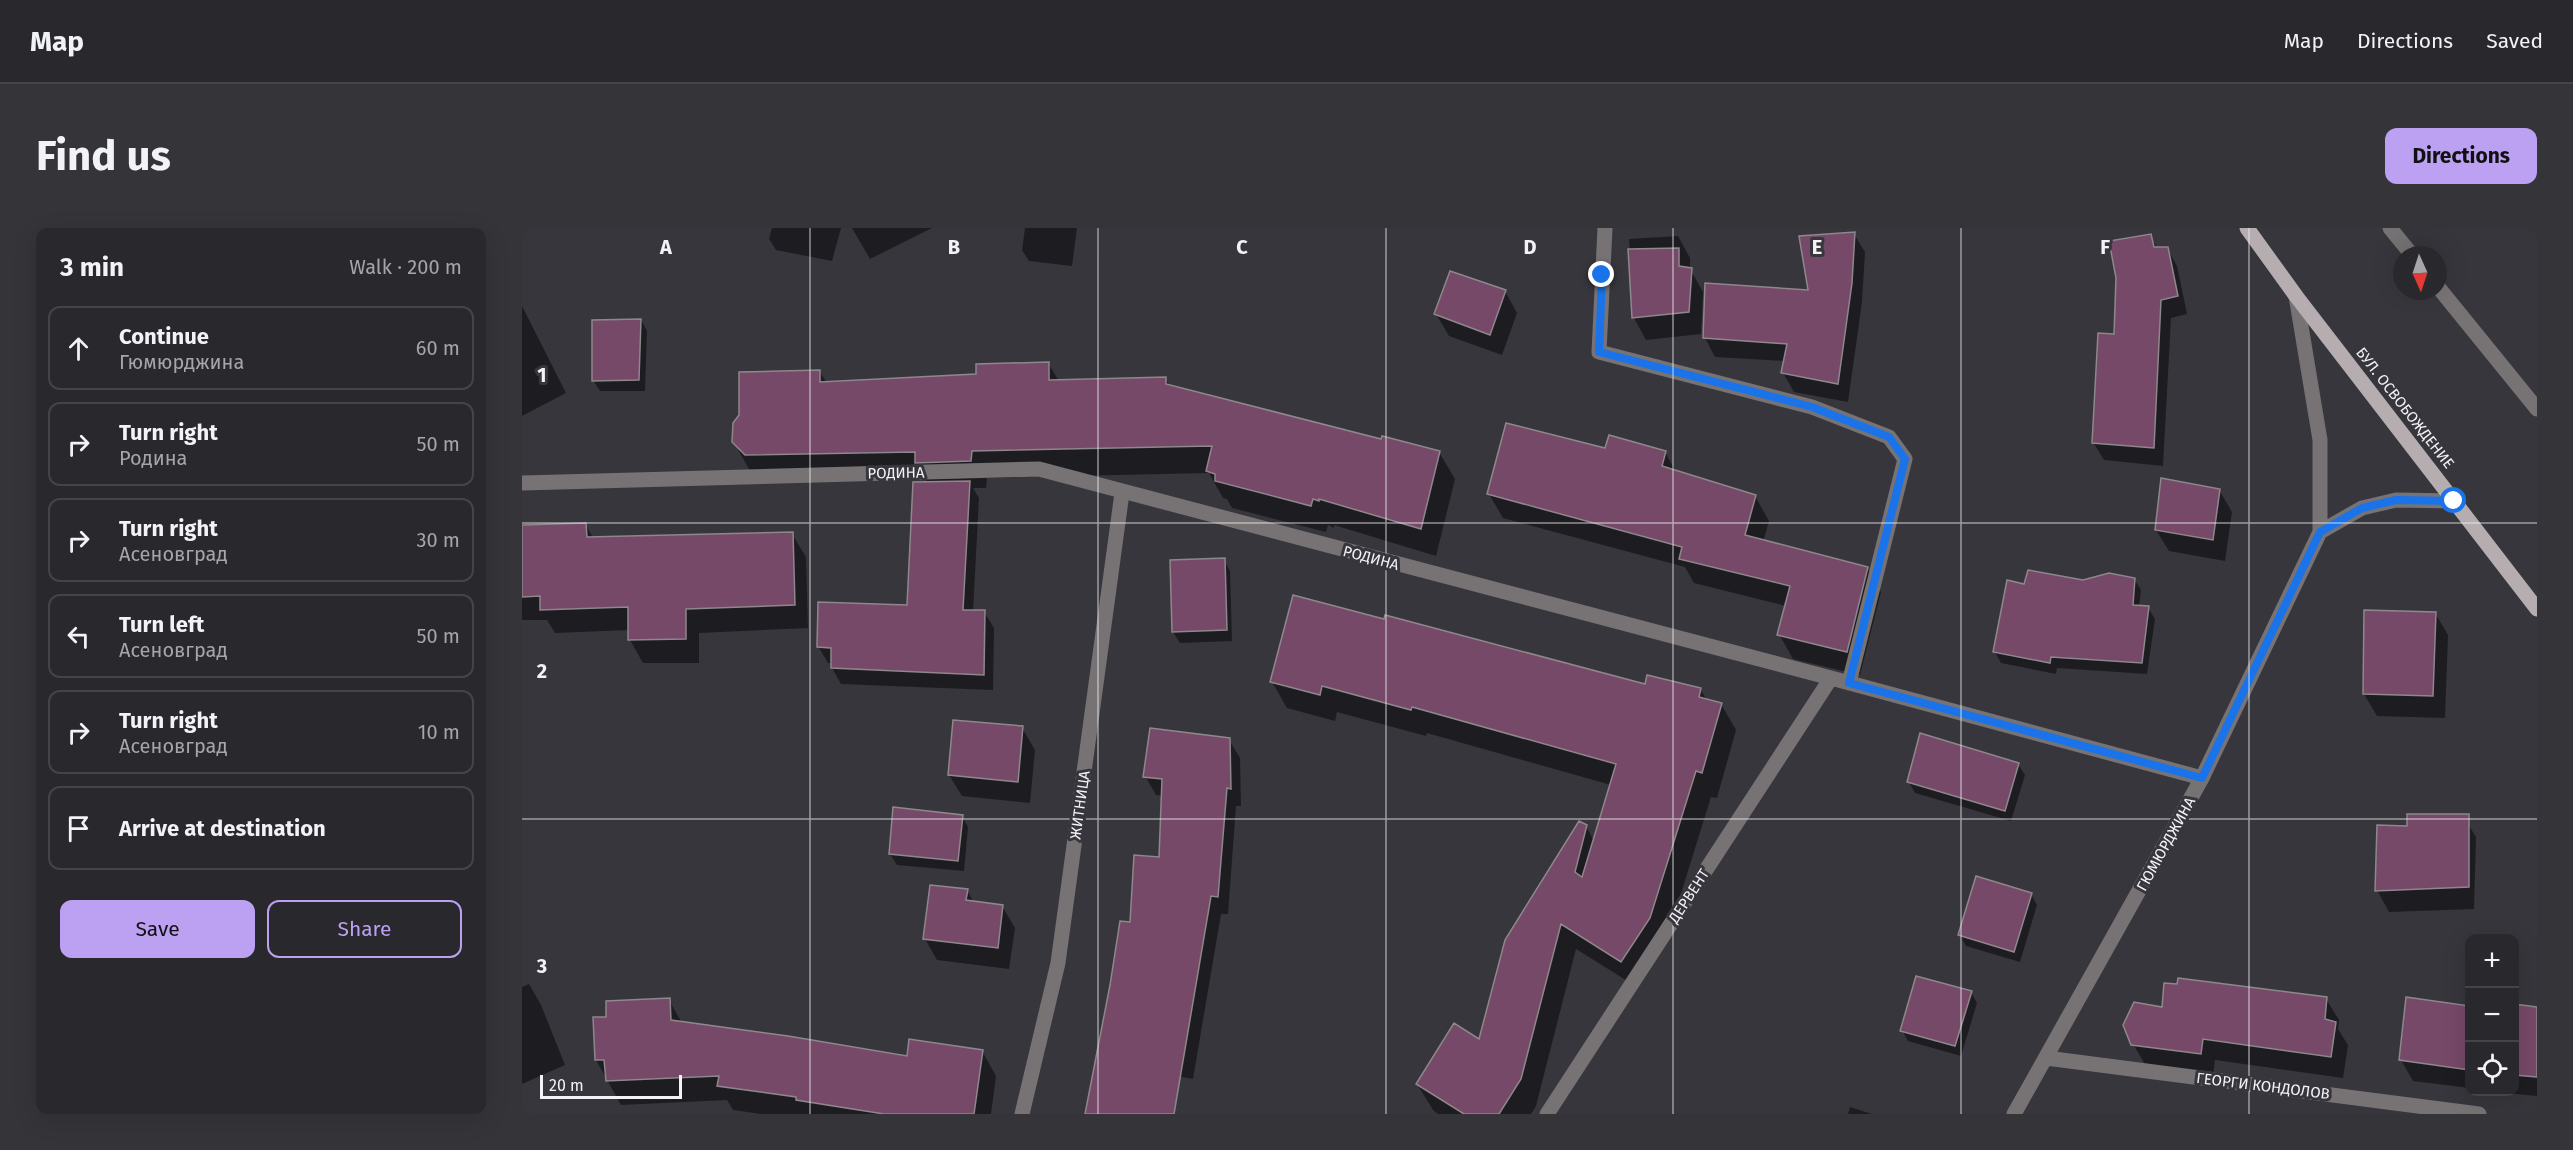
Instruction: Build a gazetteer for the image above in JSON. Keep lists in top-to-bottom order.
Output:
{
  "streets": {
    "main road": ["БУЛ. ОСВОБОЖДЕНИЕ"],
    "street": [
      "РОДИНА",
      "ЖИТНИЦА",
      "ГЮМЮРДЖИНА",
      "ДЕРВЕНТ",
      "ГЕОРГИ КОНДОЛОВ"
    ]
  },
  "crossings": [
    ["РОДИНА", "ЖИТНИЦА"],
    ["РОДИНА", "ГЮМЮРДЖИНА"],
    ["РОДИНА", "ДЕРВЕНТ"],
    ["ГЮМЮРДЖИНА", "ГЕОРГИ КОНДОЛОВ"]
  ],
  "scale_bar": "20 m",
  "north": "bottom",
  "page": {
    "header": "Map",
    "nav": ["Map", "Directions", "Saved"],
    "buttons": [
      "Directions",
      ["Save", "Share"]
    ],
    "title": "Find us",
    "heading": ["3 min", "Walk · 200 m"],
    "list": [
      ["Continue", "Гюмюрджина", "60 m"],
      ["Turn right", "Родина", "50 m"],
      ["Turn right", "Асеновград", "30 m"],
      ["Turn left", "Асеновград", "50 m"],
      ["Turn right", "Асеновград", "10 m"],
      "Arrive at destination"
    ],
    "map_buttons": ["+", "−"],
    "scale": "20 m"
  },
  "grid": {
    "columns": [
      "A",
      "B",
      "C",
      "D",
      "E",
      "F"
    ],
    "rows": ["1", "2", "3"]
  }
}
